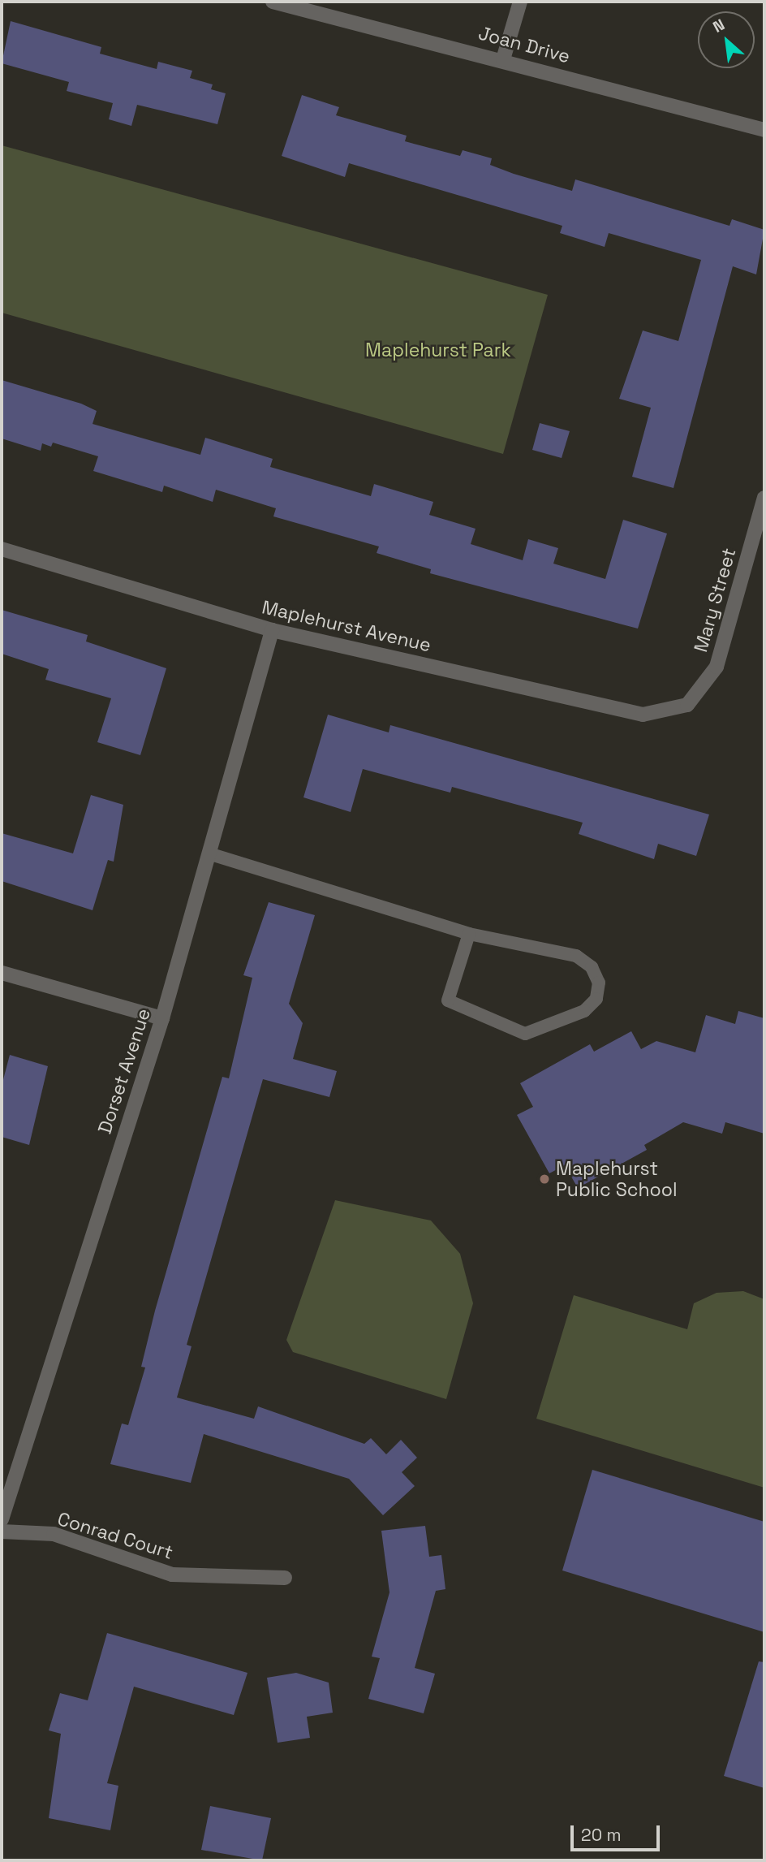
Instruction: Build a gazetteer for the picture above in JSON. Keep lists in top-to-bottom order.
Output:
{
  "streets": {
    "street": [
      "Joan Drive",
      "Mary Street",
      "Maplehurst Avenue",
      "Dorset Avenue",
      "Conrad Court"
    ]
  },
  "crossings": [
    ["Mary Street", "Maplehurst Avenue"],
    ["Maplehurst Avenue", "Dorset Avenue"]
  ],
  "parks": ["Maplehurst Park"],
  "places": ["Maplehurst Public School"],
  "scale_bar": "20 m",
  "north": "top left"
}
